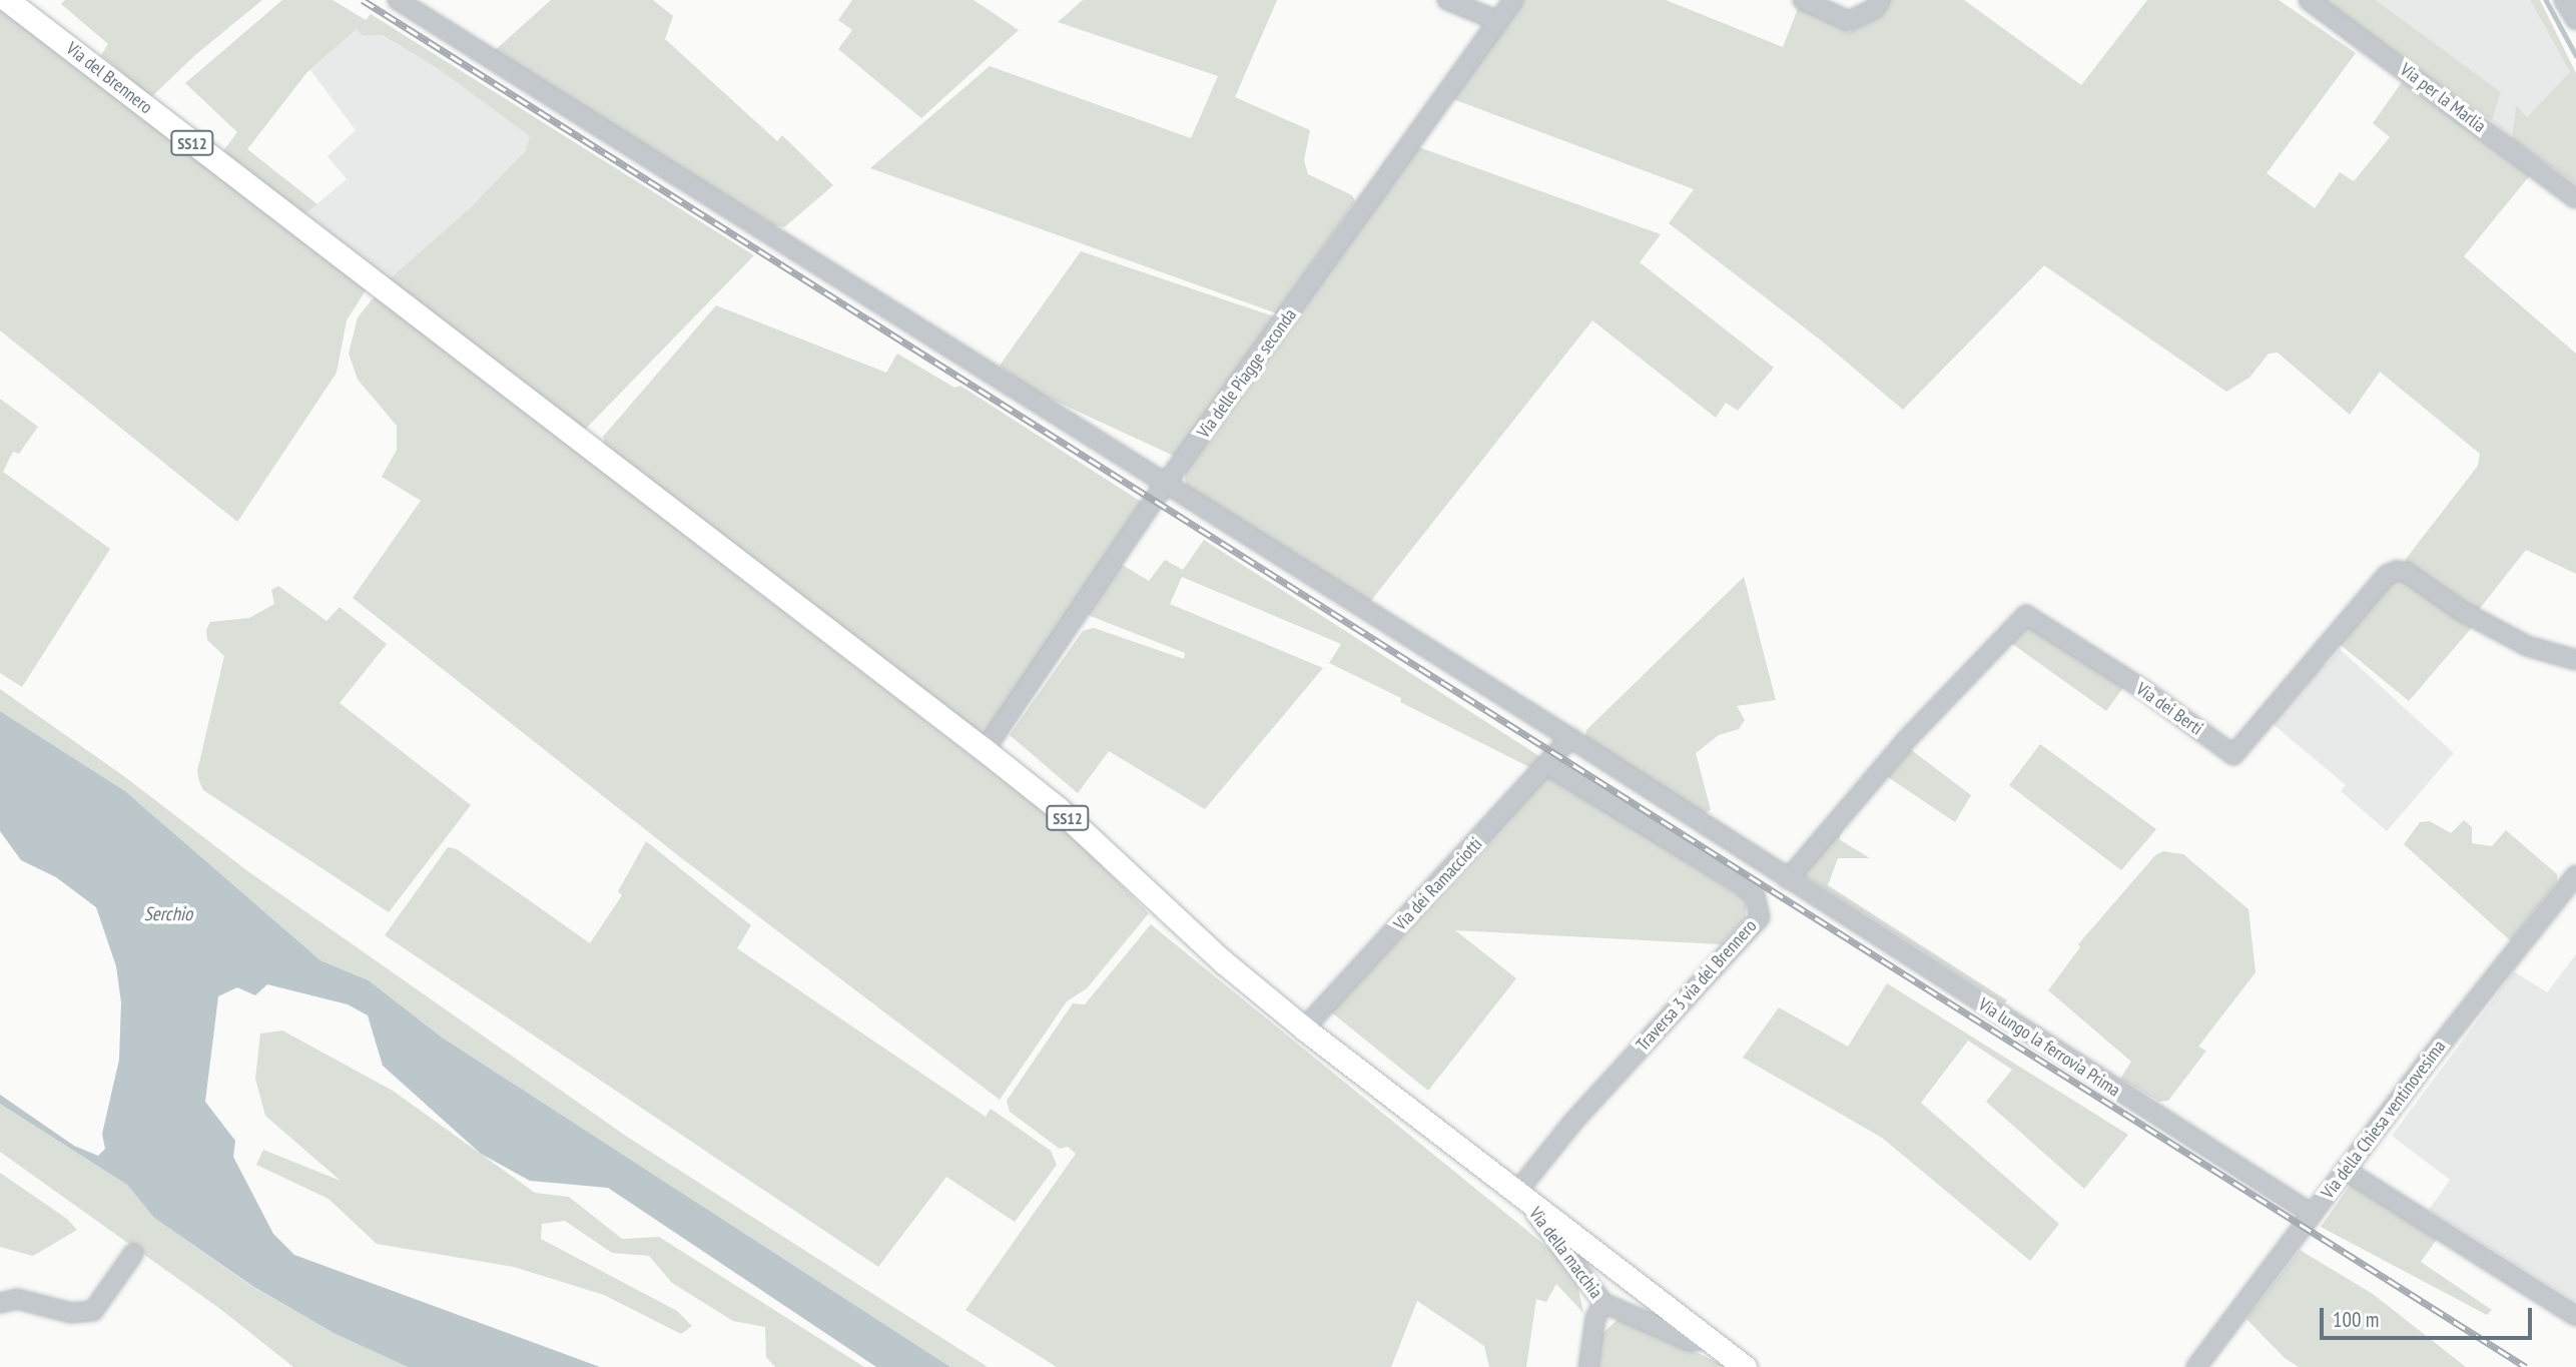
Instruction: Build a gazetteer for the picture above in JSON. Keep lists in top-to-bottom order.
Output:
{
  "streets": {
    "main road": ["Via del Brennero", "SS12"],
    "street": [
      "Via per la Marlia",
      "Via delle Piagge seconda",
      "Via dei Berti",
      "Via dei Ramacciotti",
      "Traversa 3 via del Brennero",
      "Via lungo la ferrovia Prima",
      "Via della Chiesa ventinovesima",
      "Via della macchia"
    ]
  },
  "crossings": [
    ["Via del Brennero", "SS12"],
    ["Via del Brennero", "Via delle Piagge seconda"],
    ["SS12", "Via delle Piagge seconda"],
    ["SS12", "Via dei Ramacciotti"],
    ["SS12", "Traversa 3 via del Brennero"],
    ["SS12", "Via della macchia"],
    ["Via delle Piagge seconda", "Via lungo la ferrovia Prima"],
    ["Via dei Berti", "Via lungo la ferrovia Prima"],
    ["Via dei Ramacciotti", "Traversa 3 via del Brennero"],
    ["Via dei Ramacciotti", "Via lungo la ferrovia Prima"],
    ["Traversa 3 via del Brennero", "Via della macchia"],
    ["Via lungo la ferrovia Prima", "Via della Chiesa ventinovesima"]
  ],
  "water": ["Serchio"],
  "scale_bar": "100 m"
}
